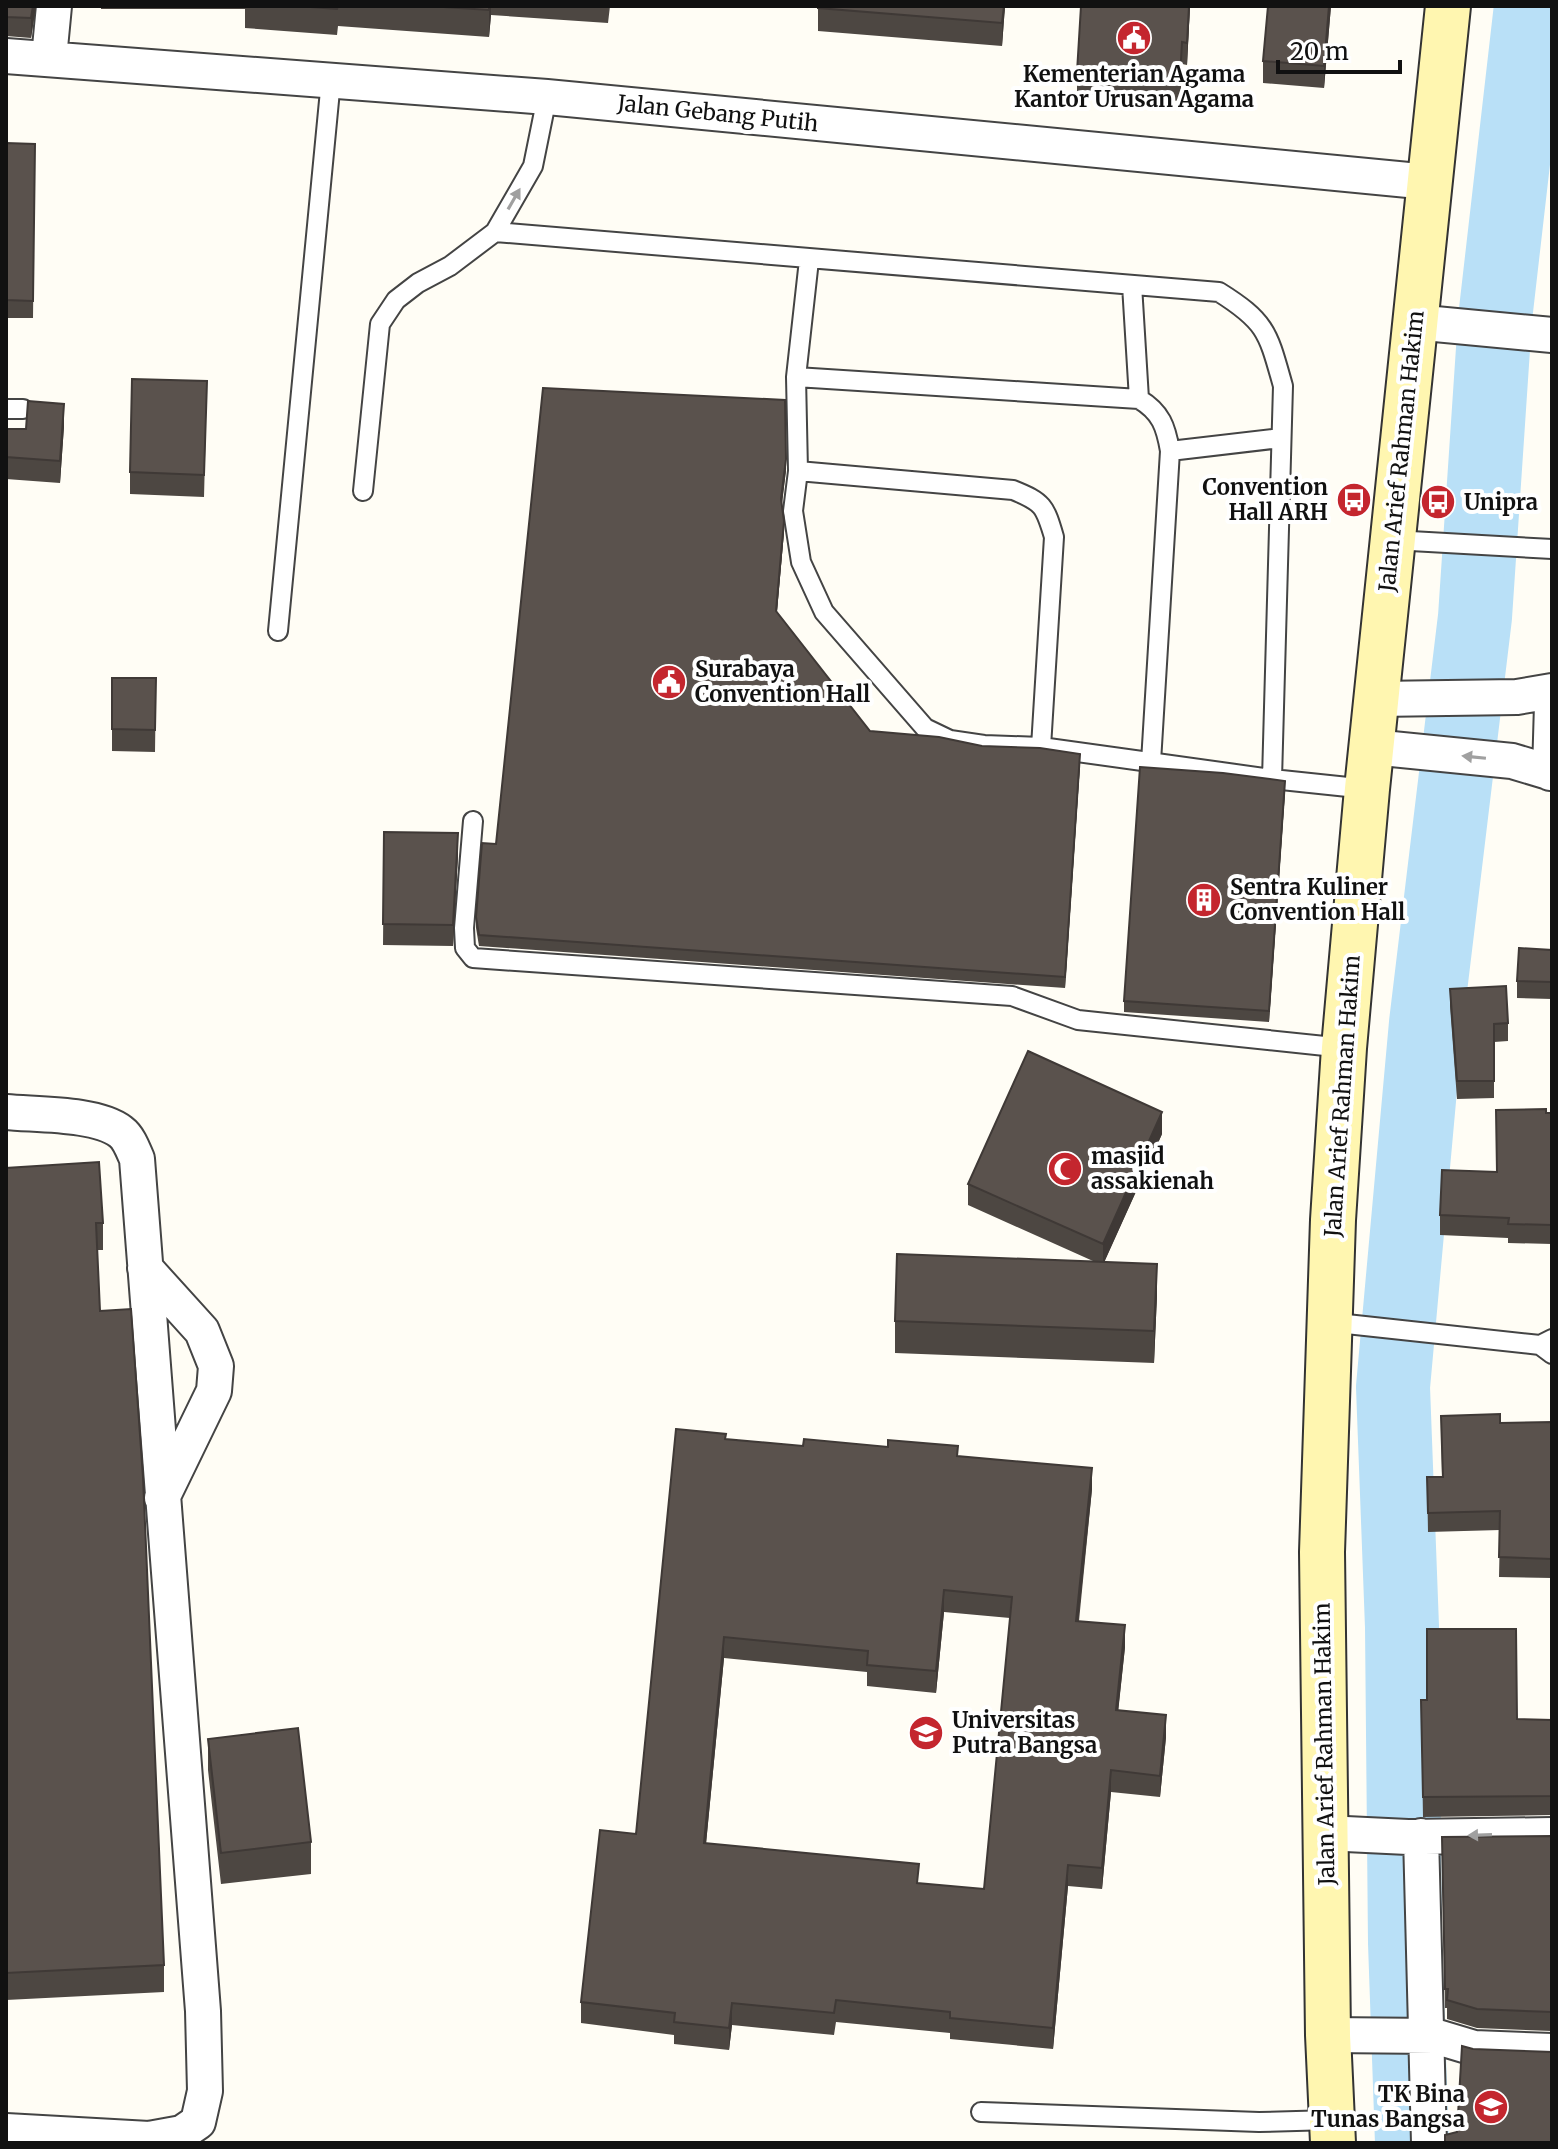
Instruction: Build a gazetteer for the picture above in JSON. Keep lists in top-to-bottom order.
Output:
{
  "streets": {
    "main road": ["Jalan Arief Rahman Hakim"],
    "street": ["Jalan Gebang Putih"]
  },
  "crossings": [
    ["Jalan Gebang Putih", "Jalan Arief Rahman Hakim"]
  ],
  "places": {
    "public building": ["Kementerian Agama Kantor Urusan Agama", "Surabaya Convention Hall"],
    "bus stop": ["Convention Hall ARH", "Unipra"],
    "building": ["Sentra Kuliner Convention Hall"],
    "mosque": ["masjid assakienah"],
    "school or university": ["Universitas Putra Bangsa", "TK Bina Tunas Bangsa"]
  },
  "scale_bar": "20 m"
}
